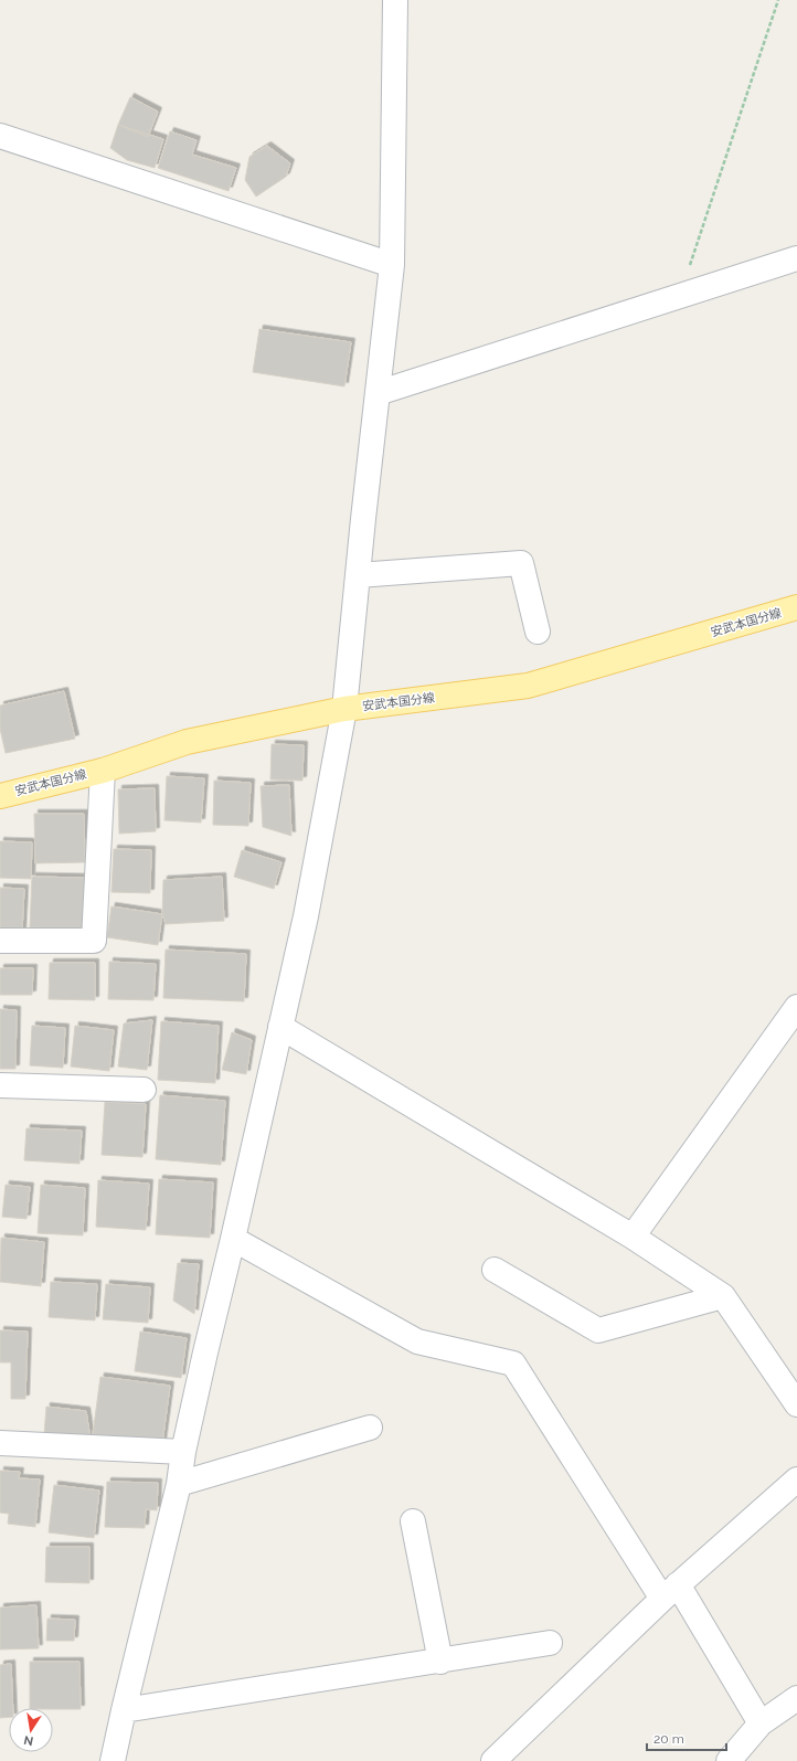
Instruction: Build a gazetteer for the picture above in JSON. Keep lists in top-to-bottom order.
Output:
{
  "streets": {
    "main road": ["安武本国分線"]
  },
  "scale_bar": "20 m",
  "north": "bottom"
}
